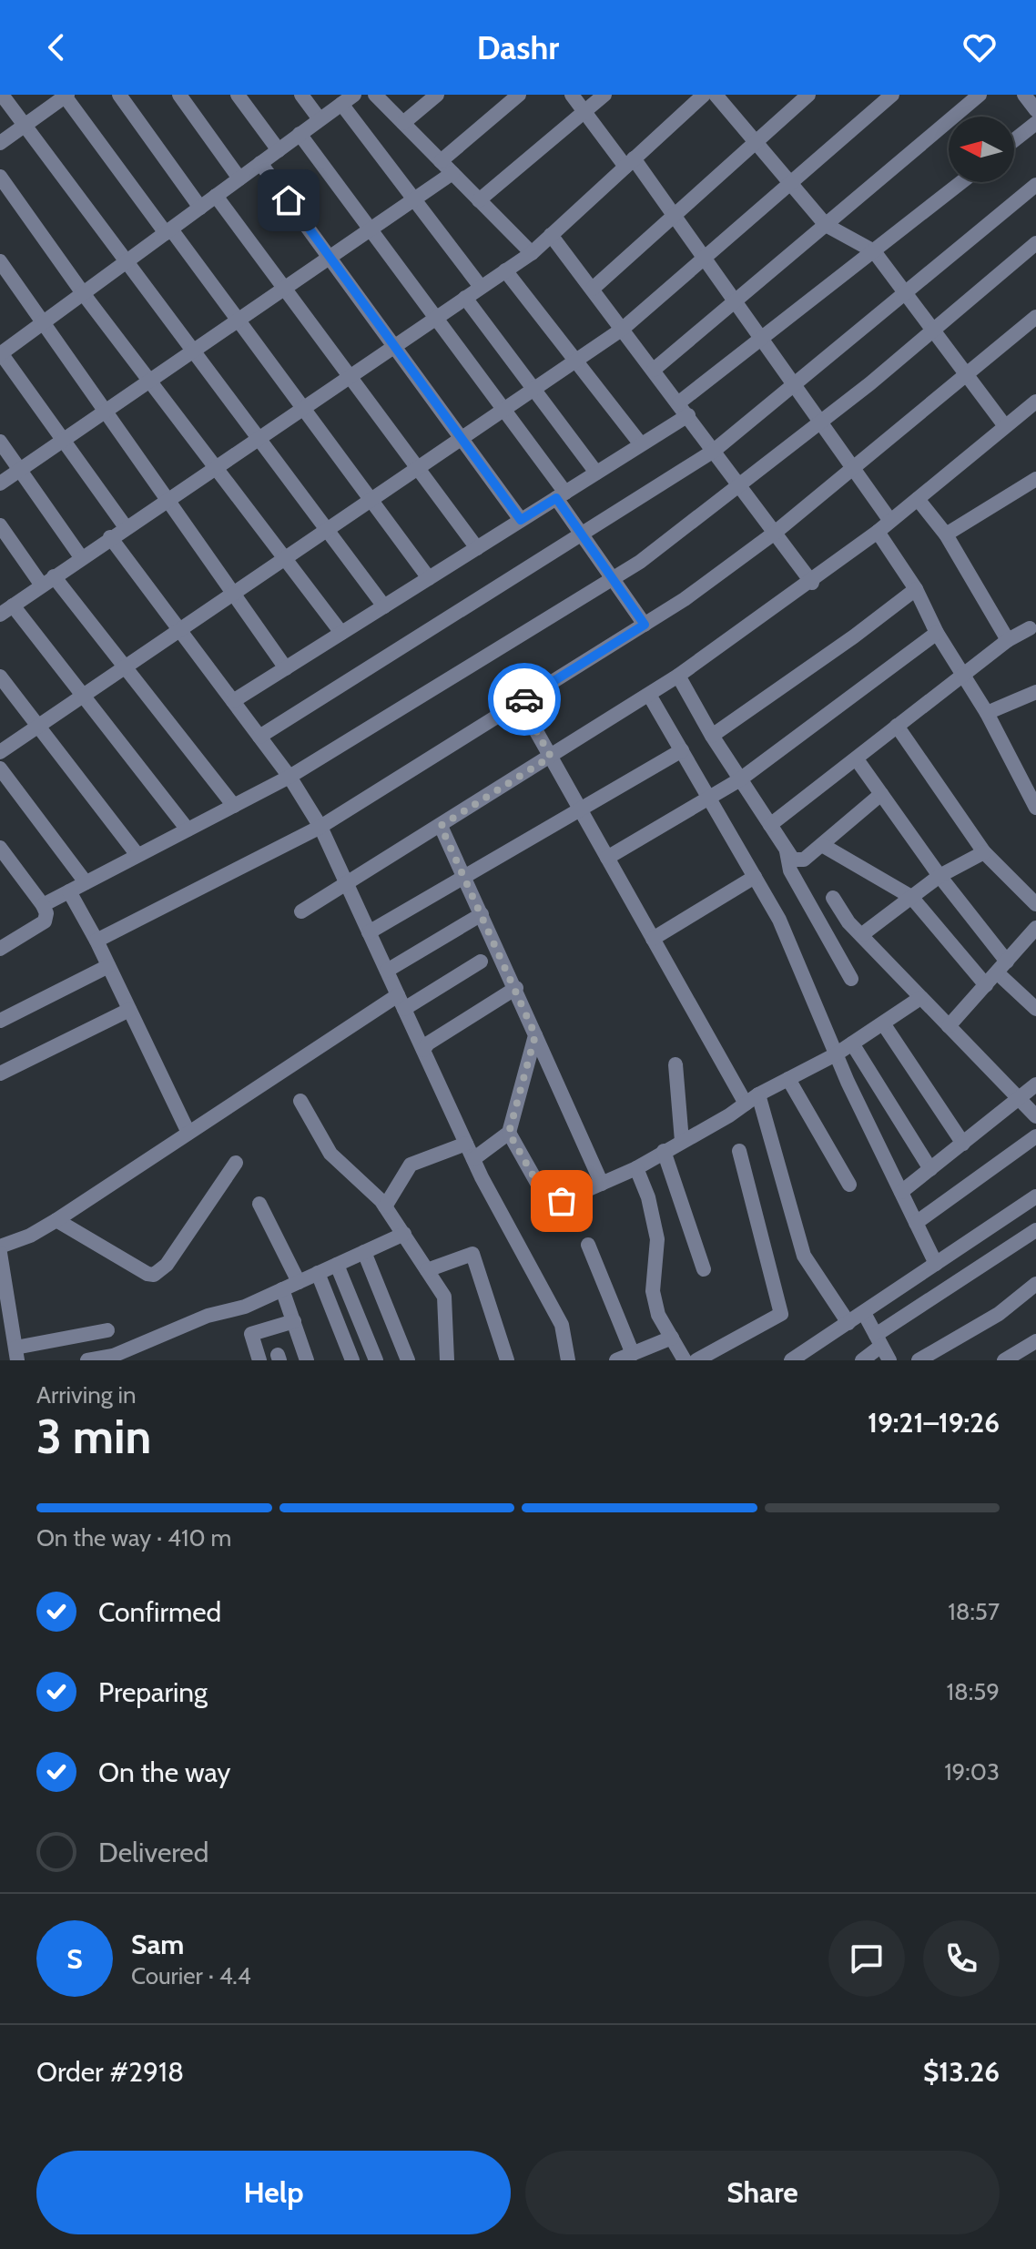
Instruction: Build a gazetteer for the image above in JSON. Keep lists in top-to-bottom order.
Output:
{
  "north": "left",
  "page": {
    "header": "Dashr",
    "heading": ["3 min", "Arriving in", "19:21–19:26"],
    "panel": [
      "Sam",
      "Courier · 4.4",
      "Order #2918",
      "$13.26"
    ],
    "bar": "On the way · 410 m",
    "list": [
      ["Confirmed", "18:57"],
      ["Preparing", "18:59"],
      ["On the way", "19:03"],
      "Delivered"
    ],
    "round": "S",
    "buttons": ["Help", "Share"]
  }
}
